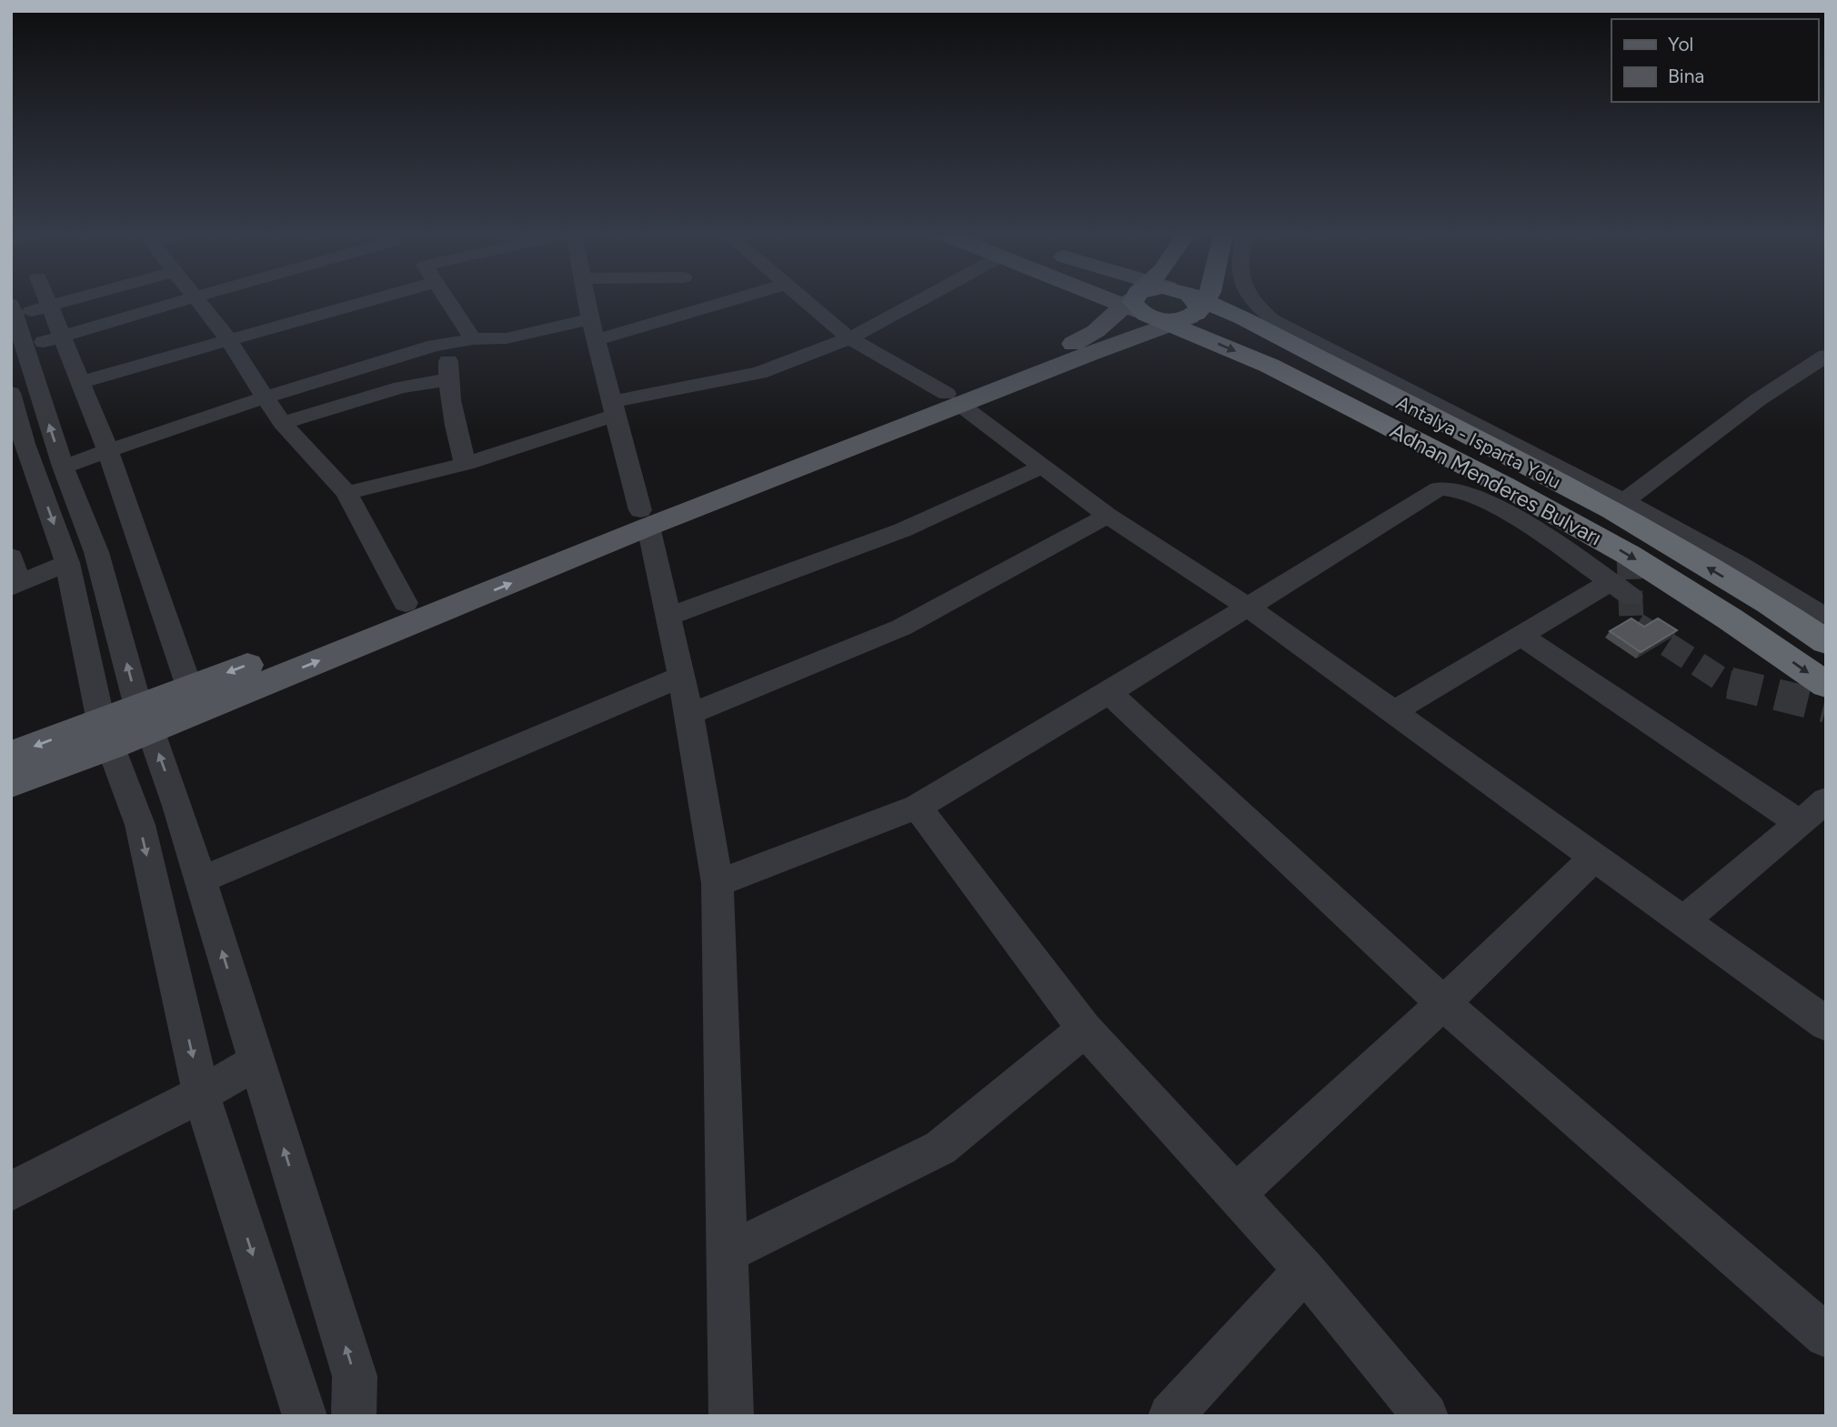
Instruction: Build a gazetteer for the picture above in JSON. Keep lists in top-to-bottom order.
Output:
{
  "streets": {
    "highway": ["Antalya - Isparta Yolu", "Adnan Menderes Bulvarı"]
  },
  "crossings": [
    ["Antalya - Isparta Yolu", "Adnan Menderes Bulvarı"]
  ],
  "one_way": ["Adnan Menderes Bulvarı"],
  "legend": ["Yol", "Bina"]
}
